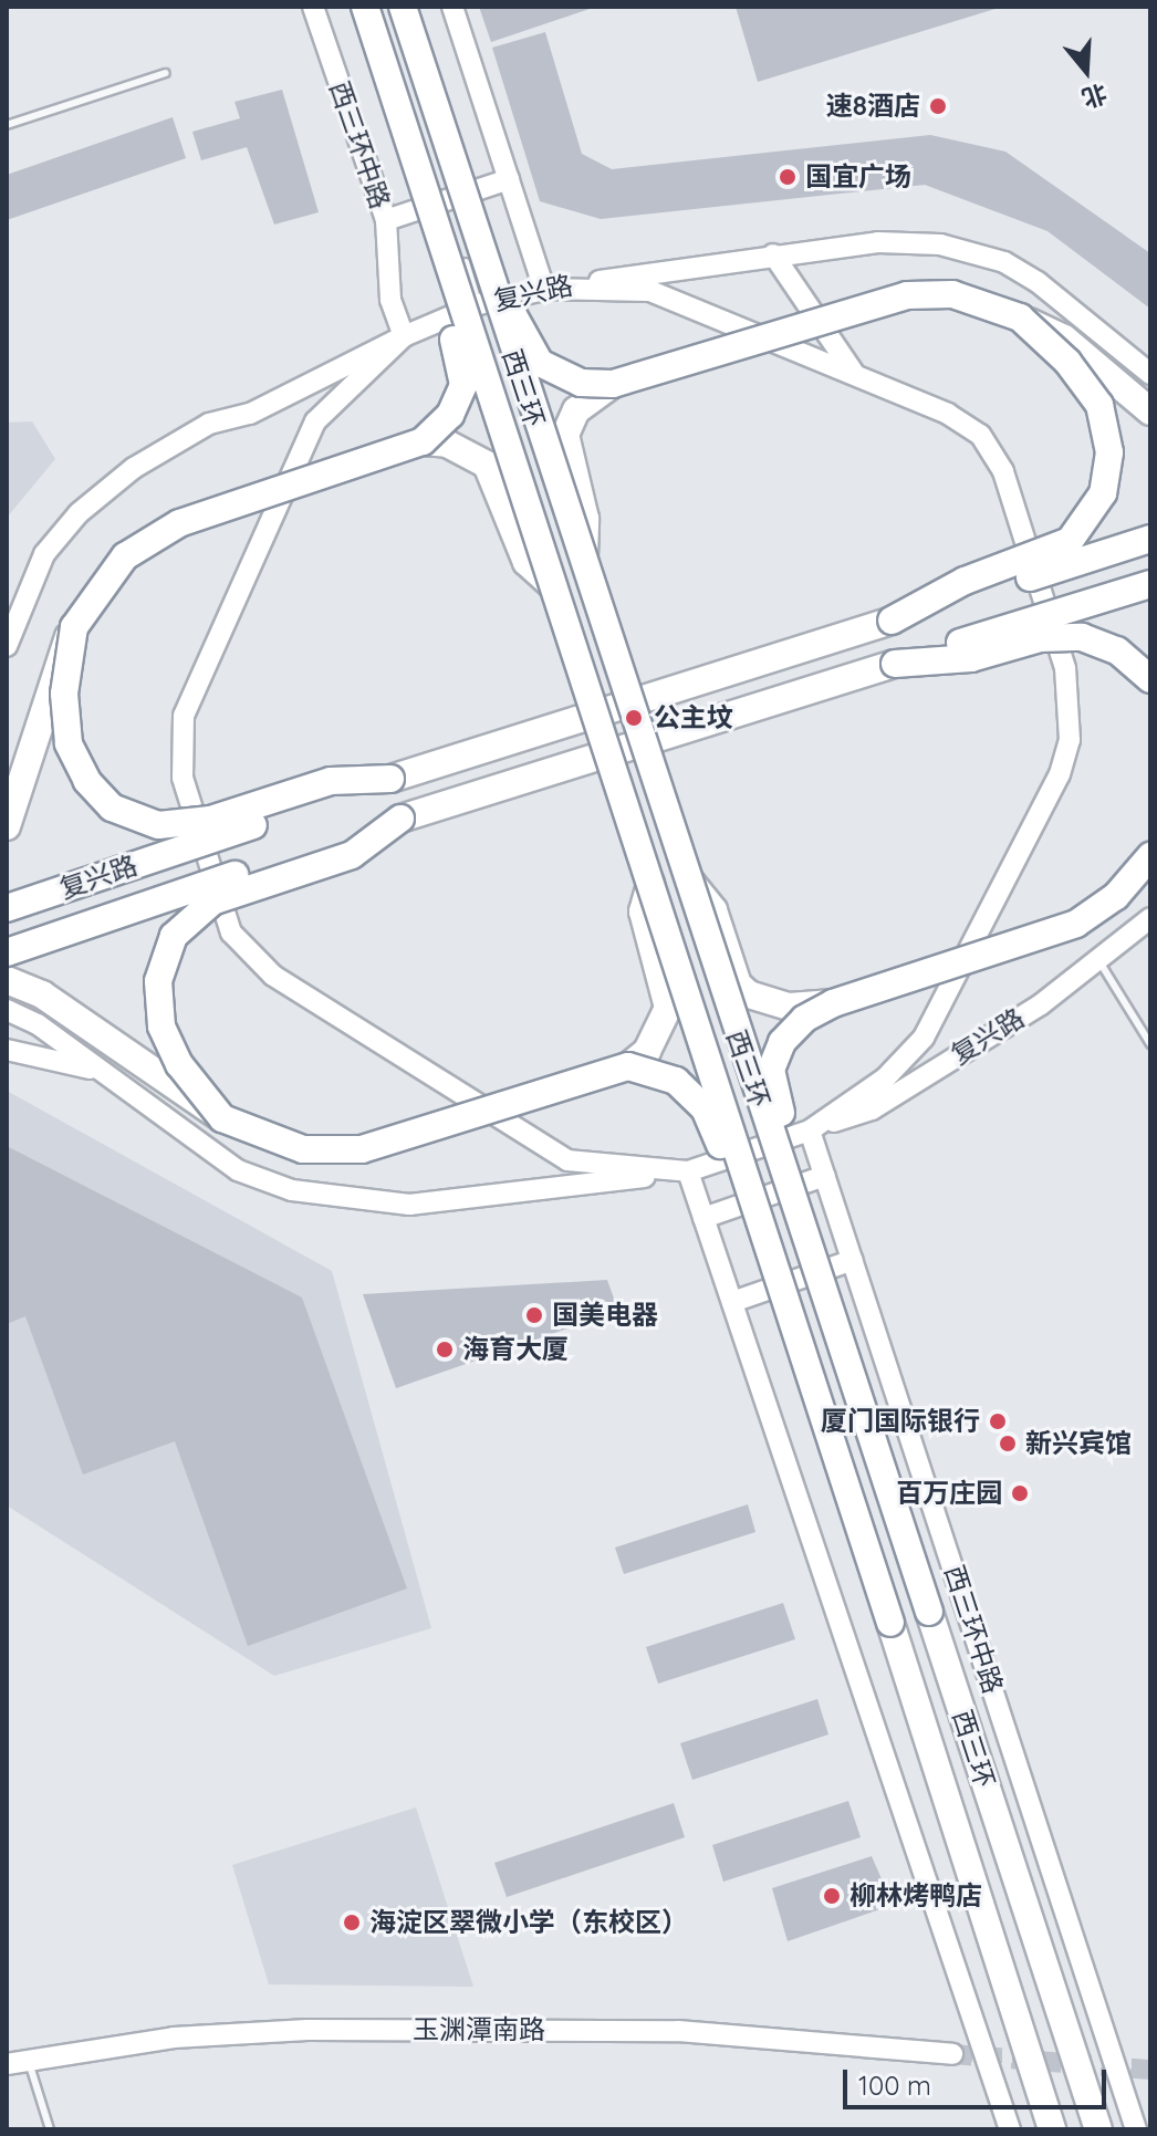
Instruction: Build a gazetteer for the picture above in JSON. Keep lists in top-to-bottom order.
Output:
{
  "streets": {
    "highway": ["复兴路", "西三环"],
    "street": ["西三环中路", "玉渊潭南路"]
  },
  "crossings": [
    ["西三环中路", "复兴路"],
    ["复兴路", "西三环"]
  ],
  "places": [
    "速8酒店",
    "国宜广场",
    "公主坟",
    "国美电器",
    "海育大厦",
    "厦门国际银行",
    "新兴宾馆",
    "百万庄园",
    "柳林烤鸭店",
    "海淀区翠微小学（东校区）"
  ],
  "scale_bar": "100 m",
  "north": "bottom"
}
